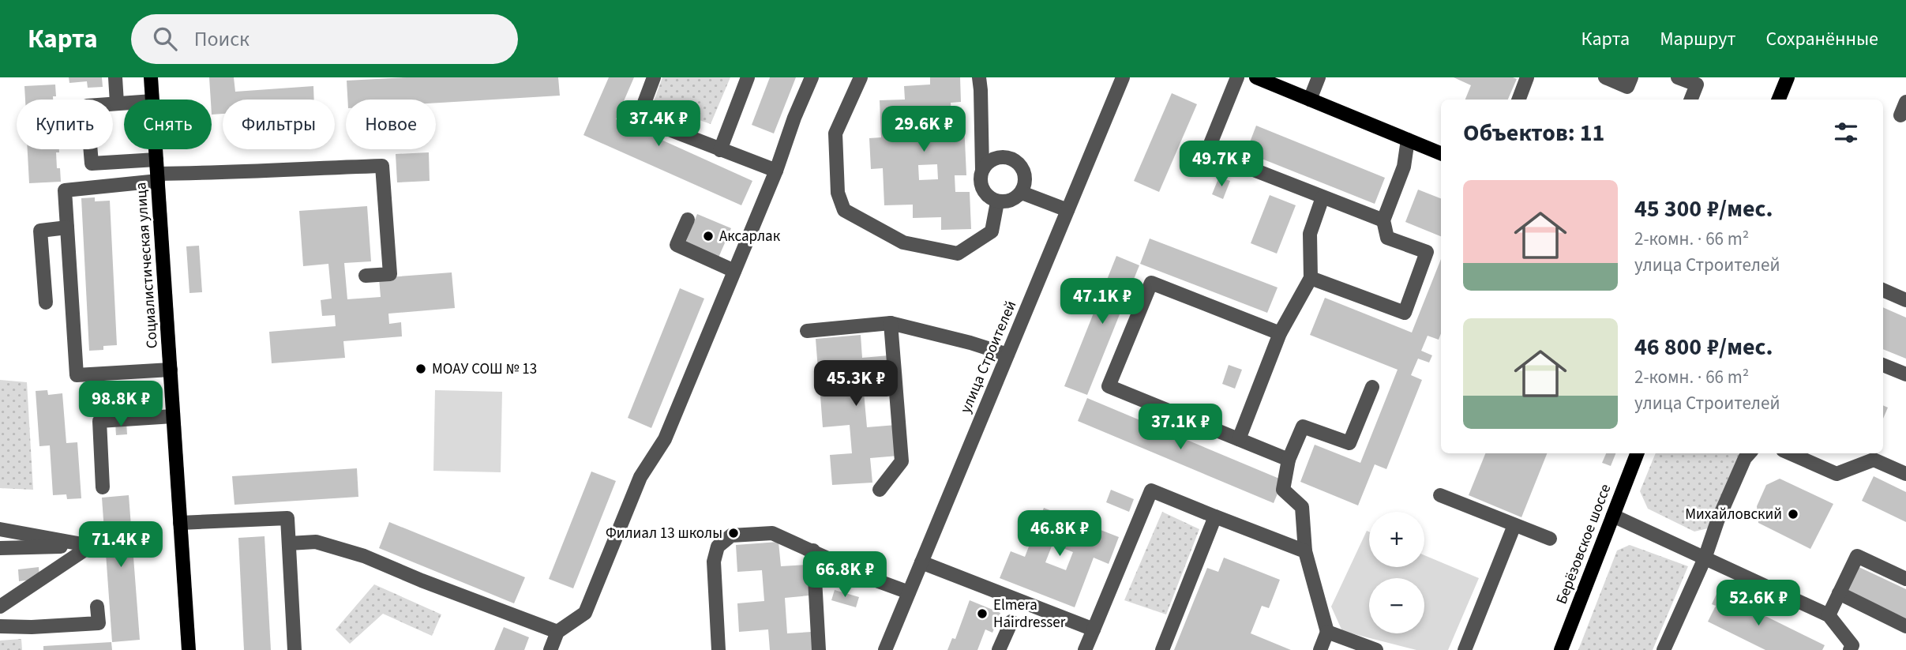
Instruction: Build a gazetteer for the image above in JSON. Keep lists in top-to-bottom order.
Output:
{
  "streets": {
    "main road": ["Социалистическая улица", "Берёзовское шоссе"],
    "street": ["улица Строителей"]
  },
  "places": [
    "Аксарлак",
    "МОАУ СОШ № 13",
    "Михайловский",
    "Филиал 13 школы",
    "Elmera Hairdresser"
  ],
  "page": {
    "header": "Карта",
    "search": "Поиск",
    "nav": ["Карта", "Маршрут", "Сохранённые"],
    "chip": [
      "Купить",
      "Снять",
      "Фильтры",
      "Новое"
    ],
    "heading": "Объектов: 11",
    "price": [
      "37.4K ₽",
      "29.6K ₽",
      "49.7K ₽",
      "47.1K ₽",
      "45.3K ₽",
      "98.8K ₽",
      "37.1K ₽",
      "46.8K ₽",
      "71.4K ₽",
      "66.8K ₽",
      "52.6K ₽"
    ],
    "list": [
      {
        "name": "45 300 ₽/мес.",
        "note": "2-комн. · 66 m² · улица Строителей"
      },
      {
        "name": "46 800 ₽/мес.",
        "note": "2-комн. · 66 m² · улица Строителей"
      }
    ],
    "map_buttons": ["+", "−"]
  }
}
